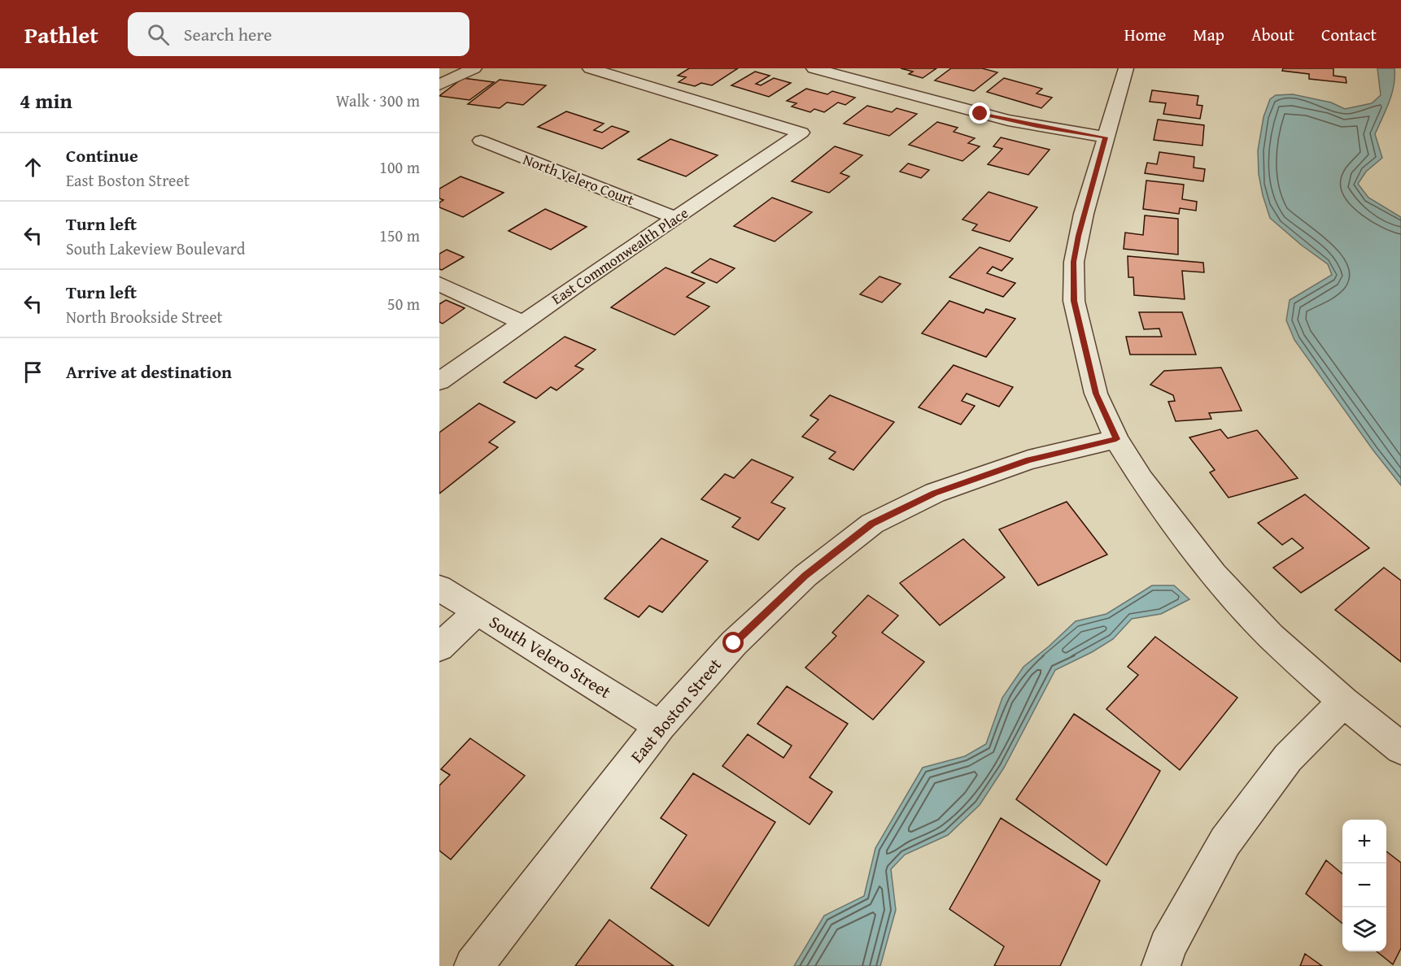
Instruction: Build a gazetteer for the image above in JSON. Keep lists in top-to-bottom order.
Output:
{
  "streets": {
    "street": [
      "North Velero Court",
      "East Commonwealth Place",
      "South Velero Street",
      "East Boston Street"
    ]
  },
  "crossings": [
    ["North Velero Court", "East Commonwealth Place"],
    ["South Velero Street", "East Boston Street"]
  ],
  "page": {
    "header": "Pathlet",
    "search": "Search here",
    "nav": [
      "Home",
      "Map",
      "About",
      "Contact"
    ],
    "heading": ["4 min", "Walk · 300 m"],
    "list": [
      ["Continue", "East Boston Street", "100 m"],
      ["Turn left", "South Lakeview Boulevard", "150 m"],
      ["Turn left", "North Brookside Street", "50 m"],
      "Arrive at destination"
    ],
    "map_buttons": ["+", "−"]
  }
}
